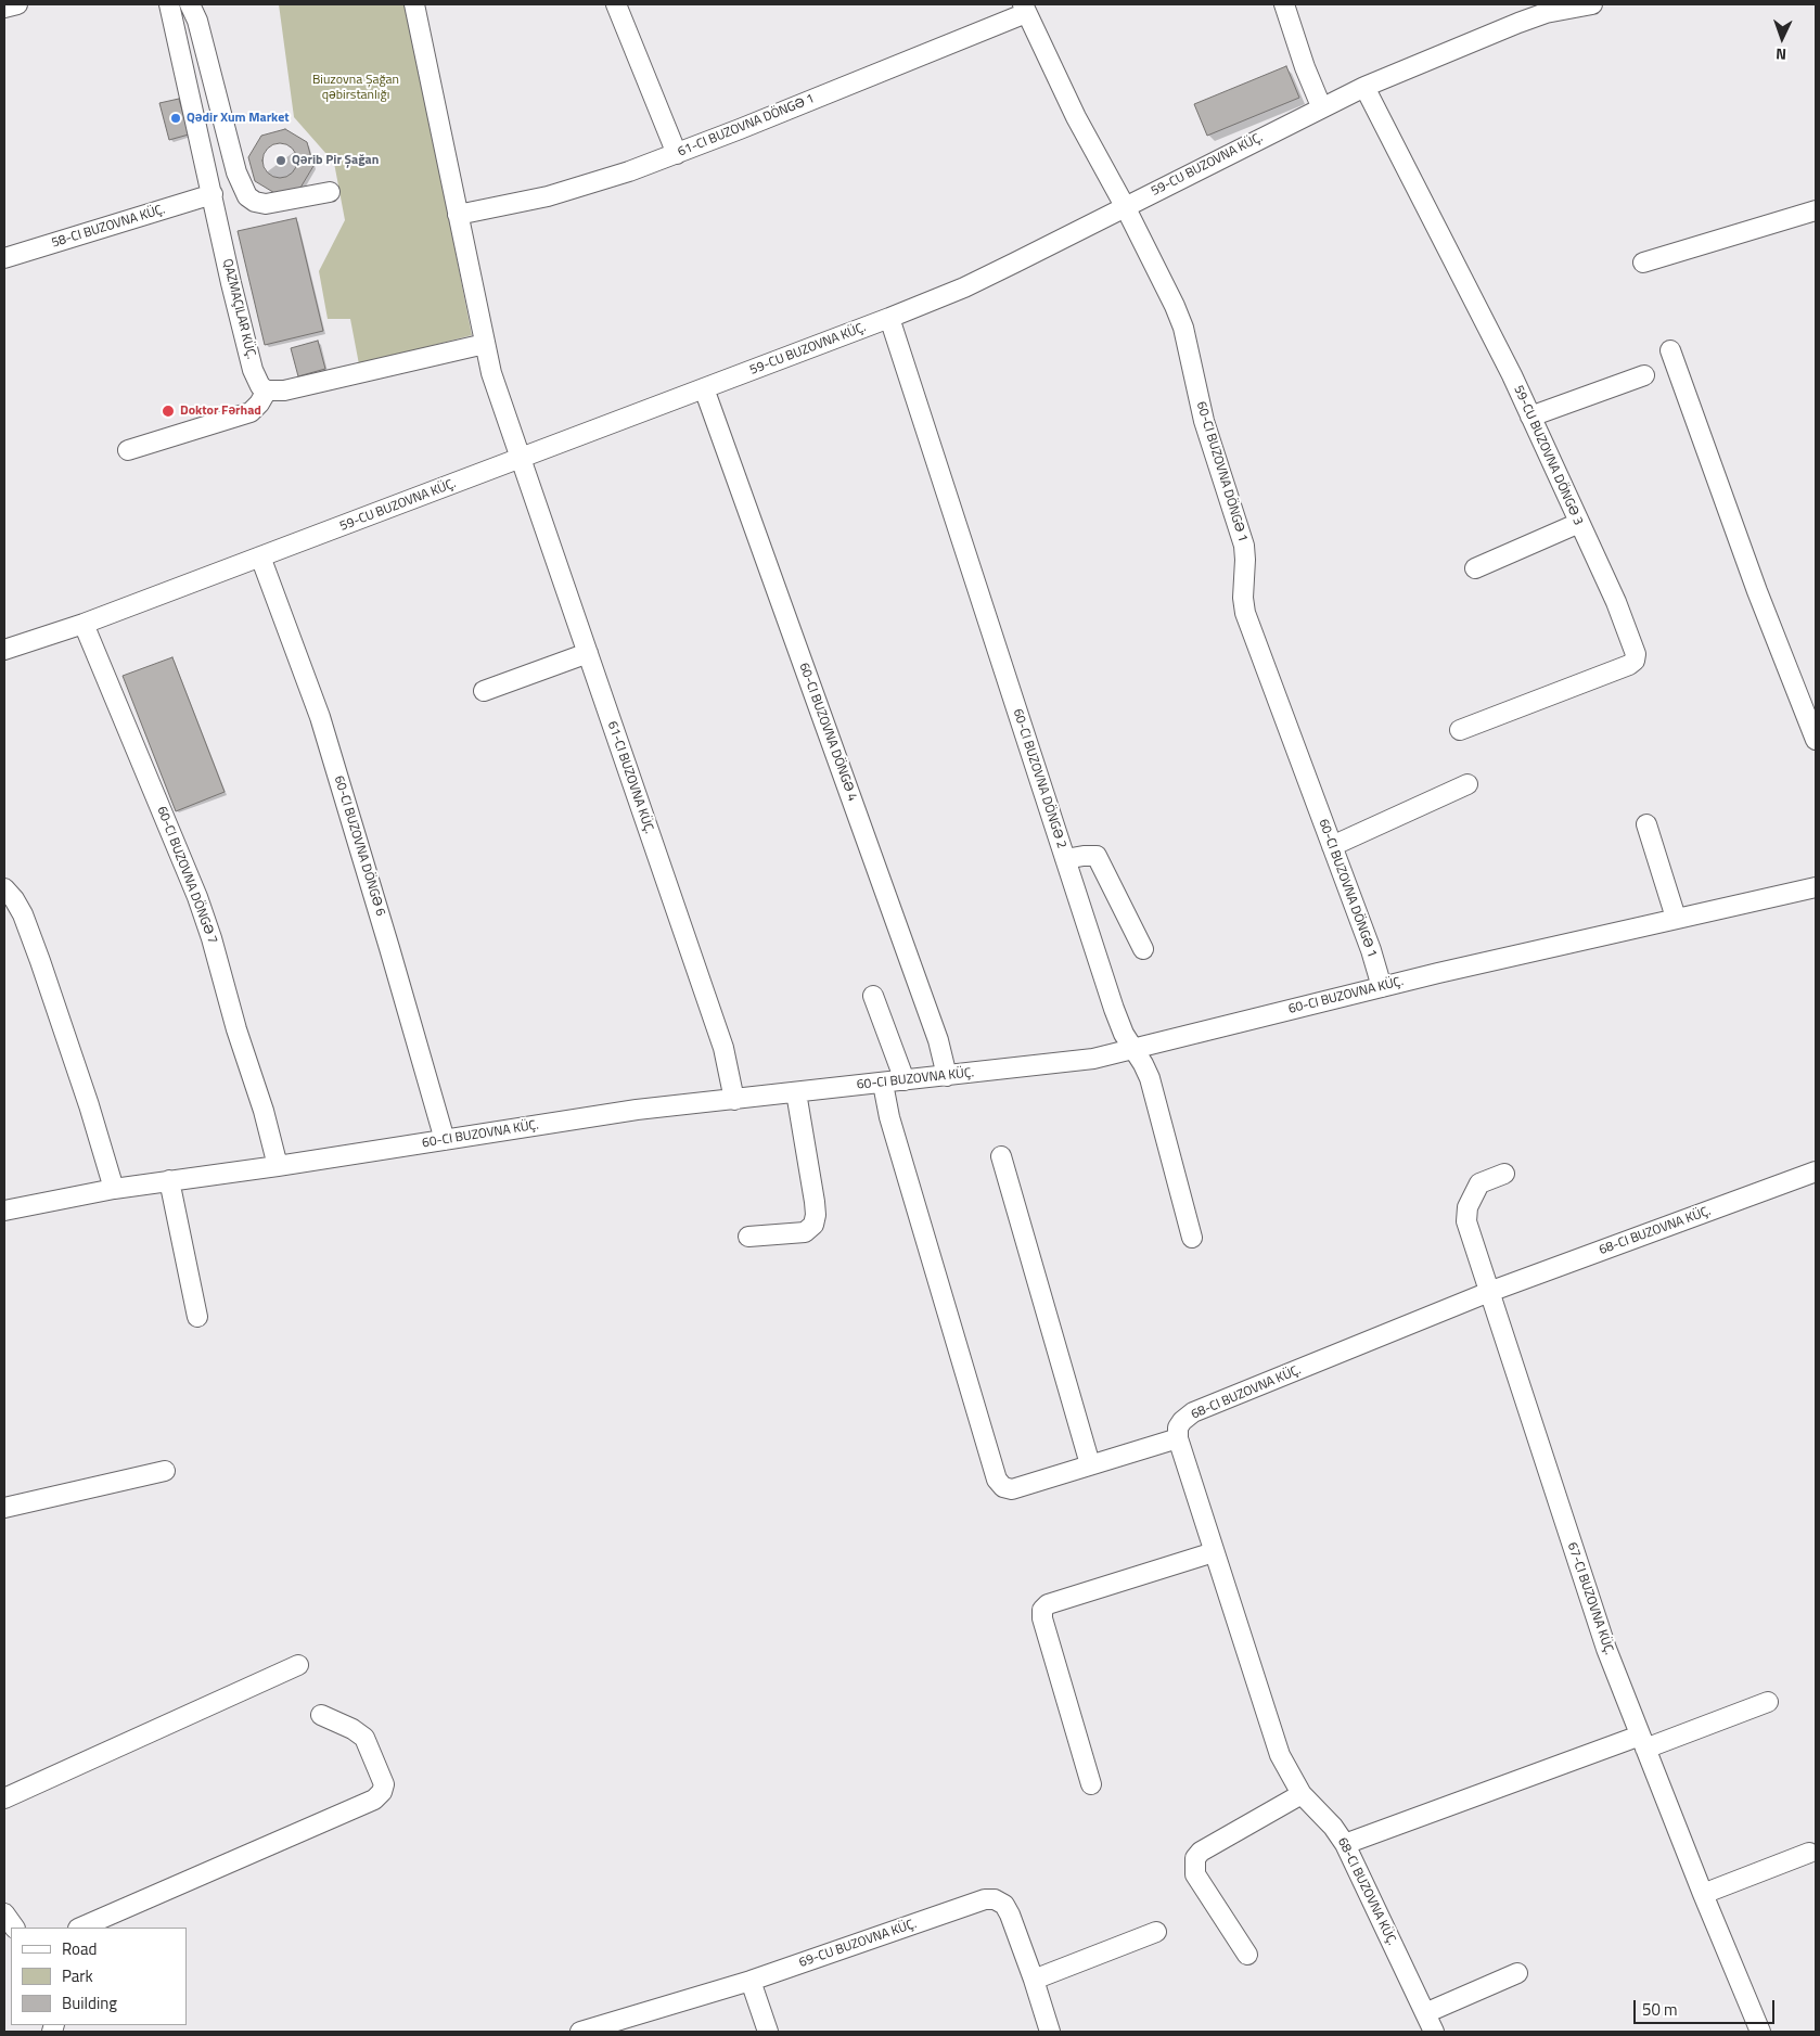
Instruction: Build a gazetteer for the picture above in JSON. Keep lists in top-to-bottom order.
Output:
{
  "streets": {
    "street": [
      "61-CI BUZOVNA DÖNGƏ 1",
      "59-CU BUZOVNA KÜÇ.",
      "58-CI BUZOVNA KÜÇ.",
      "59-CU BUZOVNA DÖNGƏ 3",
      "61-CI BUZOVNA KÜÇ.",
      "68-CI BUZOVNA KÜÇ.",
      "67-CI BUZOVNA KÜÇ.",
      "69-CU BUZOVNA KÜÇ."
    ]
  },
  "crossings": [
    ["61-CI BUZOVNA DÖNGƏ 1", "61-CI BUZOVNA KÜÇ."],
    ["59-CU BUZOVNA KÜÇ.", "59-CU BUZOVNA DÖNGƏ 3"],
    ["59-CU BUZOVNA KÜÇ.", "61-CI BUZOVNA KÜÇ."],
    ["68-CI BUZOVNA KÜÇ.", "67-CI BUZOVNA KÜÇ."]
  ],
  "parks": ["Biuzovna Şağan qəbirstanlığı"],
  "places": ["Qədir Xum Market", "Qərib Pir Şağan", "Doktor Fərhad"],
  "legend": ["Road", "Park", "Building"],
  "scale_bar": "50 m",
  "north": "bottom"
}
